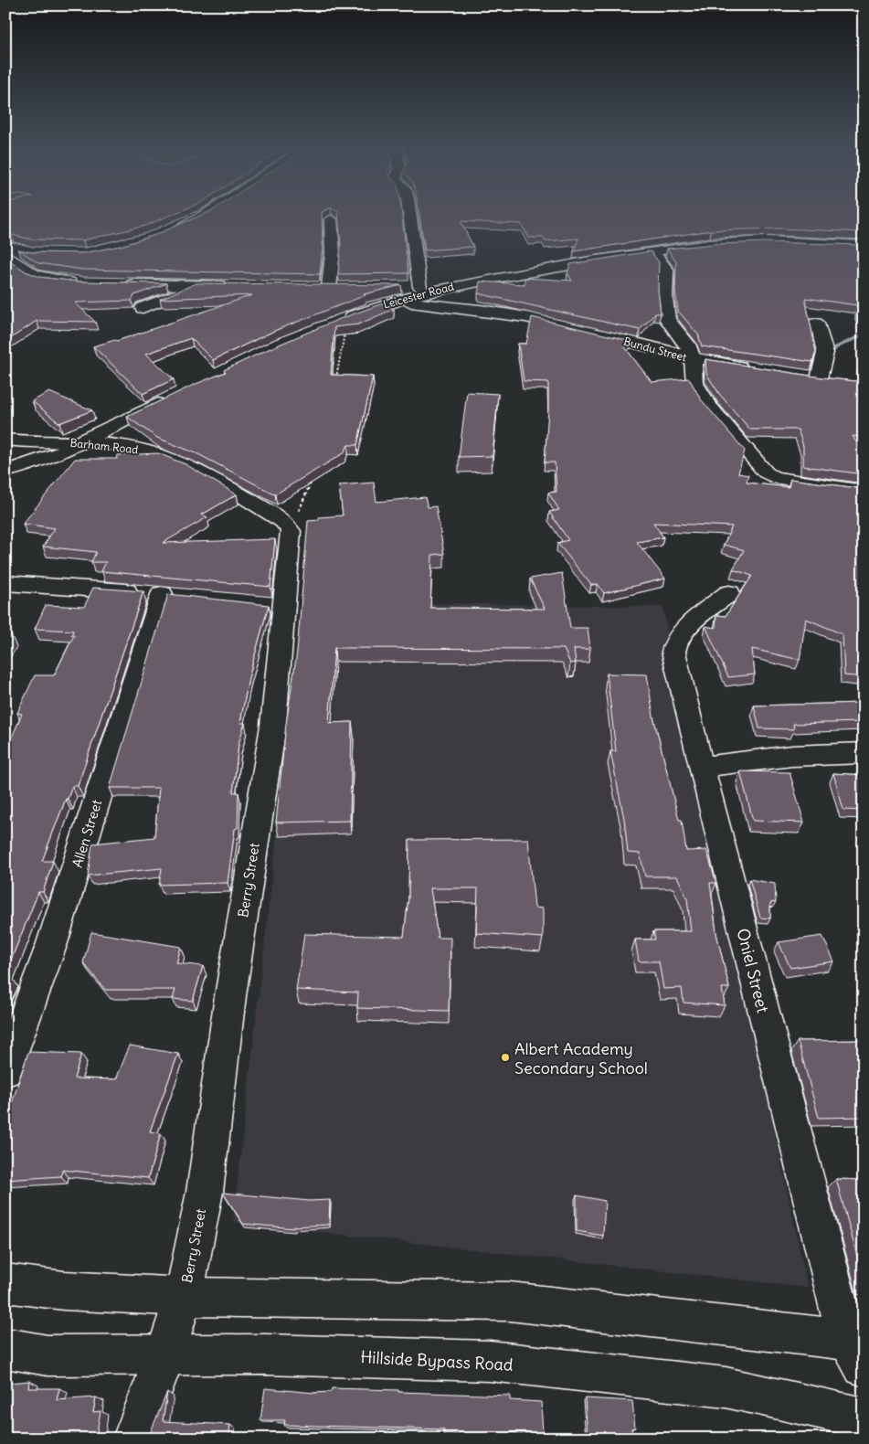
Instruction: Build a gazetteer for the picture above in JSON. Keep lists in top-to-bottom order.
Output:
{
  "streets": {
    "street": [
      "Leicester Road",
      "Bundu Street",
      "Barham Road",
      "Allen Street",
      "Berry Street",
      "Oniel Street",
      "Hillside Bypass Road"
    ]
  },
  "crossings": [
    ["Leicester Road", "Bundu Street"],
    ["Barham Road", "Berry Street"],
    ["Berry Street", "Hillside Bypass Road"]
  ],
  "places": ["Albert Academy Secondary School"]
}
